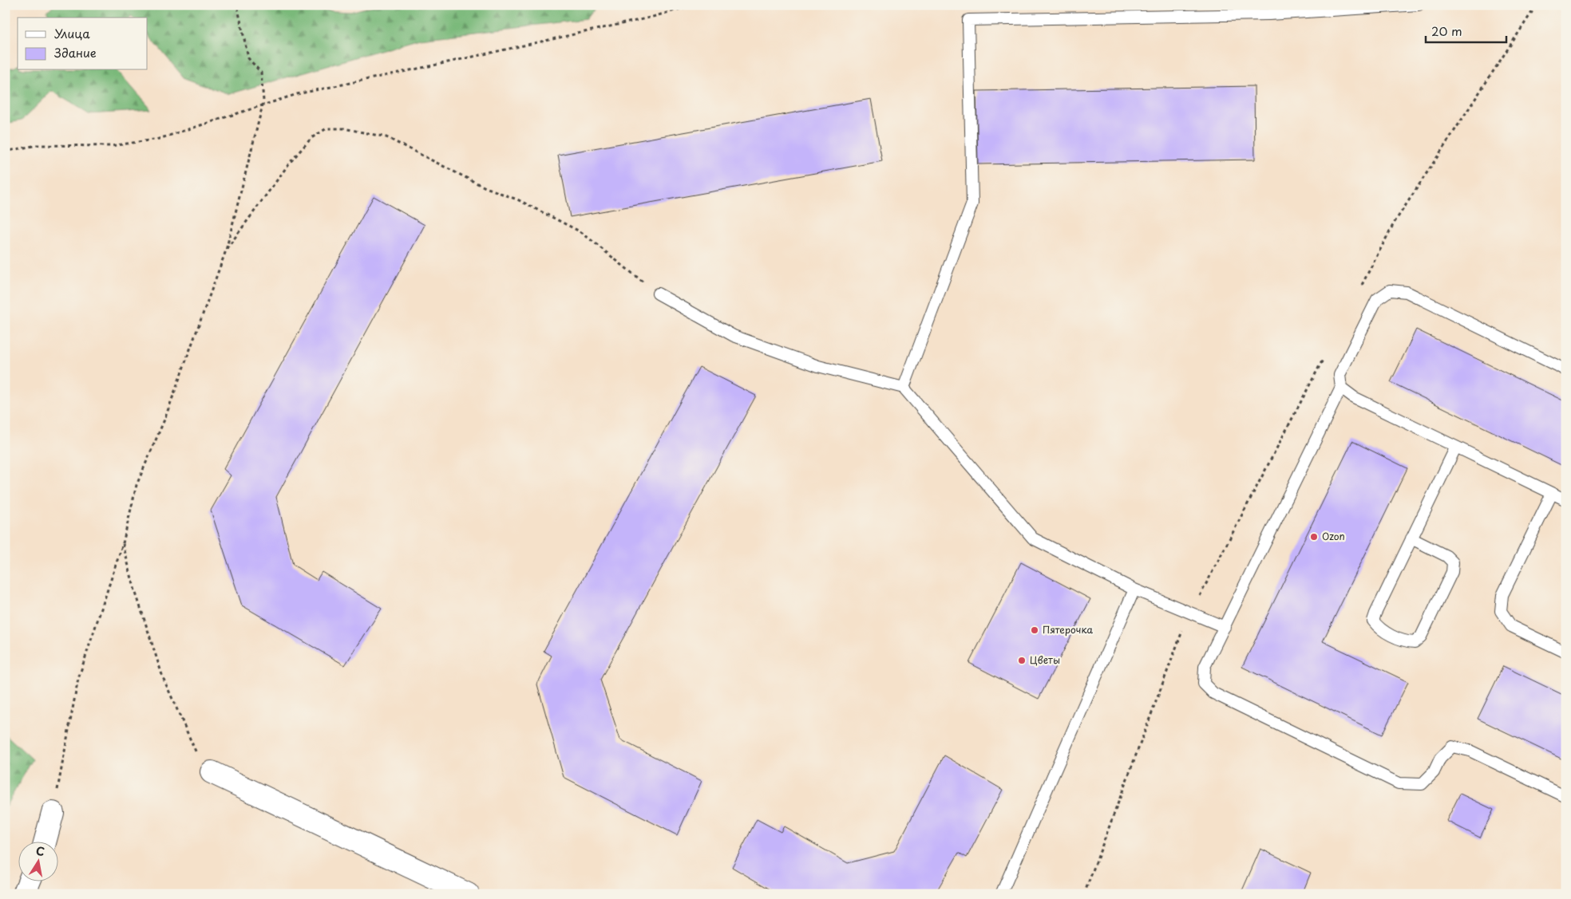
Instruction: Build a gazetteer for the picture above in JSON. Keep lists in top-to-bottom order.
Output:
{
  "places": ["Ozon", "Пятерочка", "Цветы"],
  "legend": ["Улица", "Здание"],
  "scale_bar": "20 m",
  "north": "top"
}
